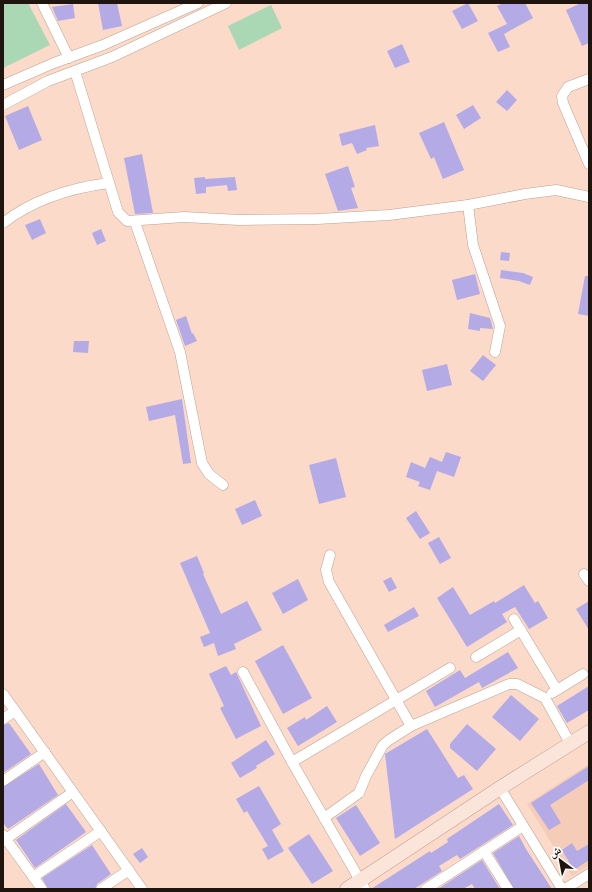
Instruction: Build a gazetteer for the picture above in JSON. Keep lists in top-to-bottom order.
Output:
{
  "north": "top left"
}
